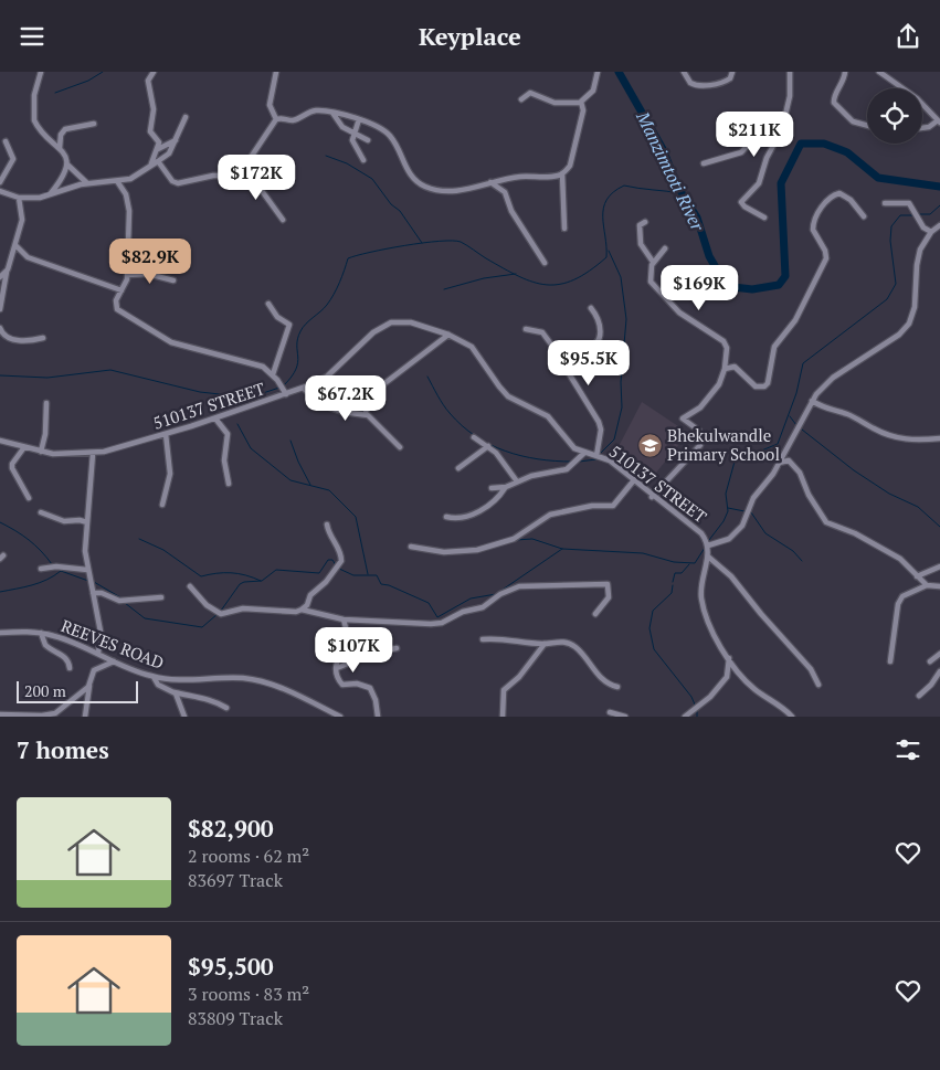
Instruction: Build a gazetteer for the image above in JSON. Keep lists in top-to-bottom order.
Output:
{
  "streets": {
    "street": ["510137 STREET", "REEVES ROAD"]
  },
  "water": ["Manzimtoti River"],
  "places": {
    "school or university": ["Bhekulwandle Primary School"]
  },
  "scale_bar": "200 m",
  "page": {
    "header": "Keyplace",
    "price": [
      "$211K",
      "$172K",
      "$82.9K",
      "$169K",
      "$95.5K",
      "$67.2K",
      "$107K"
    ],
    "scale": "200 m",
    "heading": "7 homes",
    "list": [
      {
        "name": "$82,900",
        "note": "2 rooms · 62 m² · 83697 Track"
      },
      {
        "name": "$95,500",
        "note": "3 rooms · 83 m² · 83809 Track"
      }
    ]
  }
}
